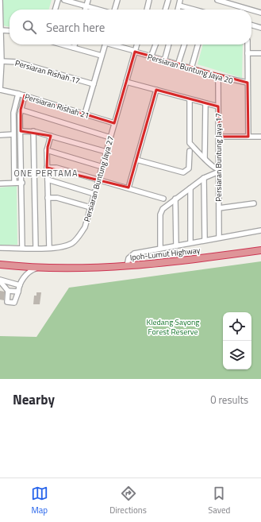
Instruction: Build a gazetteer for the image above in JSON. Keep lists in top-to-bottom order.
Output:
{
  "streets": {
    "highway": ["Ipoh-Lumut Highway"],
    "street": [
      "Persiaran Buntung Jaya 20",
      "Persiaran Rishah 17",
      "Persiaran Rishah 21",
      "Persiaran Buntung Jaya 17",
      "Persiaran Buntung Jaya 27"
    ]
  },
  "crossings": [
    ["Persiaran Buntung Jaya 20", "Persiaran Buntung Jaya 17"],
    ["Persiaran Buntung Jaya 20", "Persiaran Buntung Jaya 27"],
    ["Persiaran Rishah 21", "Persiaran Buntung Jaya 27"]
  ],
  "districts": ["ONE PERTAMA"],
  "parks": ["Kledang Sayong Forest Reserve"],
  "page": {
    "search": "Search here",
    "heading": ["Nearby", "0 results"],
    "nav": ["Map", "Directions", "Saved"]
  }
}
